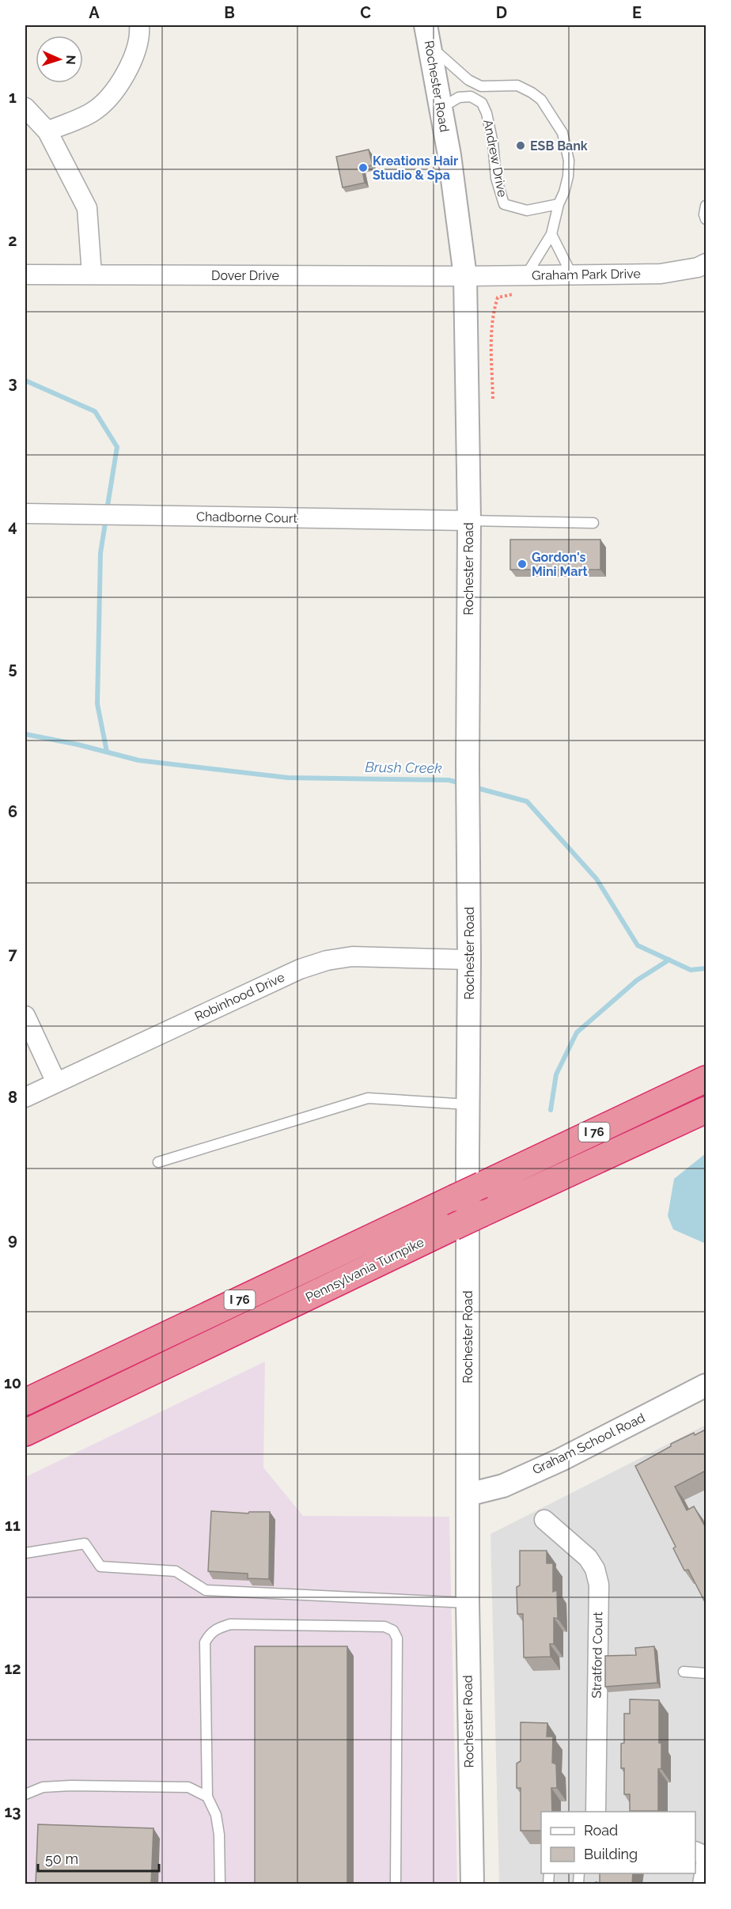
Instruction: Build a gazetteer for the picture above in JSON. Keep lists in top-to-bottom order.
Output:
{
  "streets": {
    "highway": ["I 76", "Pennsylvania Turnpike"],
    "street": [
      "Rochester Road",
      "Graham Park Drive",
      "Dover Drive",
      "Chadborne Court",
      "Robinhood Drive",
      "Graham School Road",
      "Stratford Court"
    ],
    "lane": ["Andrew Drive"]
  },
  "crossings": [
    ["Rochester Road", "Andrew Drive"],
    ["Rochester Road", "Graham Park Drive"],
    ["Rochester Road", "Dover Drive"],
    ["Rochester Road", "Chadborne Court"],
    ["Rochester Road", "Robinhood Drive"],
    ["Rochester Road", "Graham School Road"],
    ["Graham Park Drive", "Dover Drive"]
  ],
  "water": ["Brush Creek"],
  "places": ["ESB Bank", "Kreations Hair Studio & Spa", "Gordon's Mini Mart"],
  "legend": ["Road", "Building"],
  "scale_bar": "50 m",
  "north": "right",
  "grid": {
    "columns": [
      "A",
      "B",
      "C",
      "D",
      "E"
    ],
    "rows": [
      "1",
      "2",
      "3",
      "4",
      "5",
      "6",
      "7",
      "8",
      "9",
      "10",
      "11",
      "12",
      "13"
    ]
  }
}
